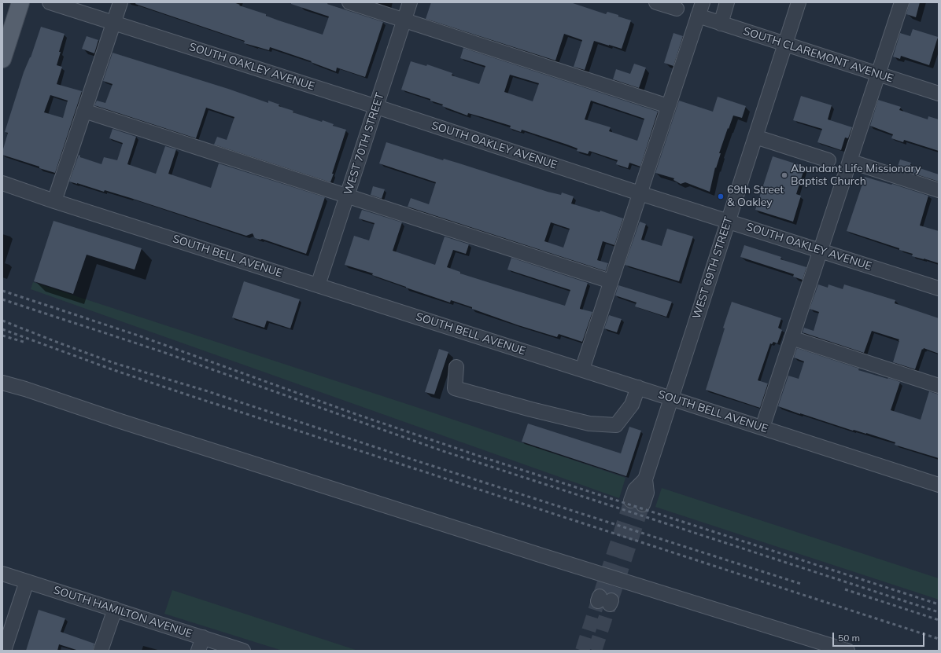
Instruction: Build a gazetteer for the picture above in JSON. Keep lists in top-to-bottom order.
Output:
{
  "streets": {
    "street": [
      "SOUTH CLAREMONT AVENUE",
      "SOUTH OAKLEY AVENUE",
      "WEST 70TH STREET",
      "SOUTH BELL AVENUE",
      "WEST 69TH STREET",
      "SOUTH HAMILTON AVENUE"
    ]
  },
  "crossings": [
    ["SOUTH CLAREMONT AVENUE", "WEST 69TH STREET"],
    ["SOUTH OAKLEY AVENUE", "WEST 70TH STREET"],
    ["SOUTH OAKLEY AVENUE", "WEST 69TH STREET"],
    ["WEST 70TH STREET", "SOUTH BELL AVENUE"],
    ["SOUTH BELL AVENUE", "WEST 69TH STREET"]
  ],
  "places": ["Abundant Life Missionary Baptist Church", "69th Street & Oakley"],
  "scale_bar": "50 m"
}
